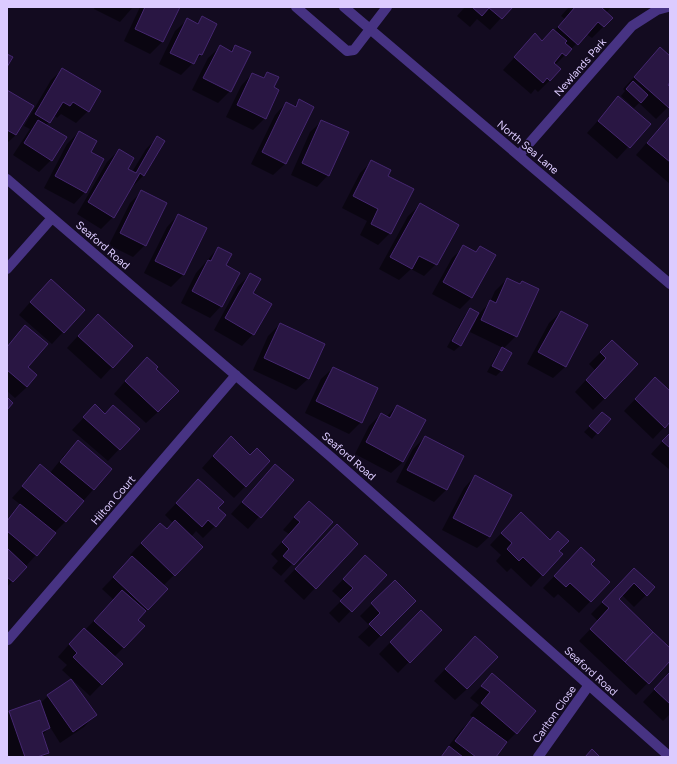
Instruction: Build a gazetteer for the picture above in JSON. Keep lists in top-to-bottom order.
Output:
{
  "streets": {
    "street": [
      "Newlands Park",
      "North Sea Lane",
      "Seaford Road",
      "Hilton Court",
      "Carlton Close"
    ]
  },
  "crossings": [
    ["Newlands Park", "North Sea Lane"],
    ["Seaford Road", "Hilton Court"],
    ["Seaford Road", "Carlton Close"]
  ]
}
